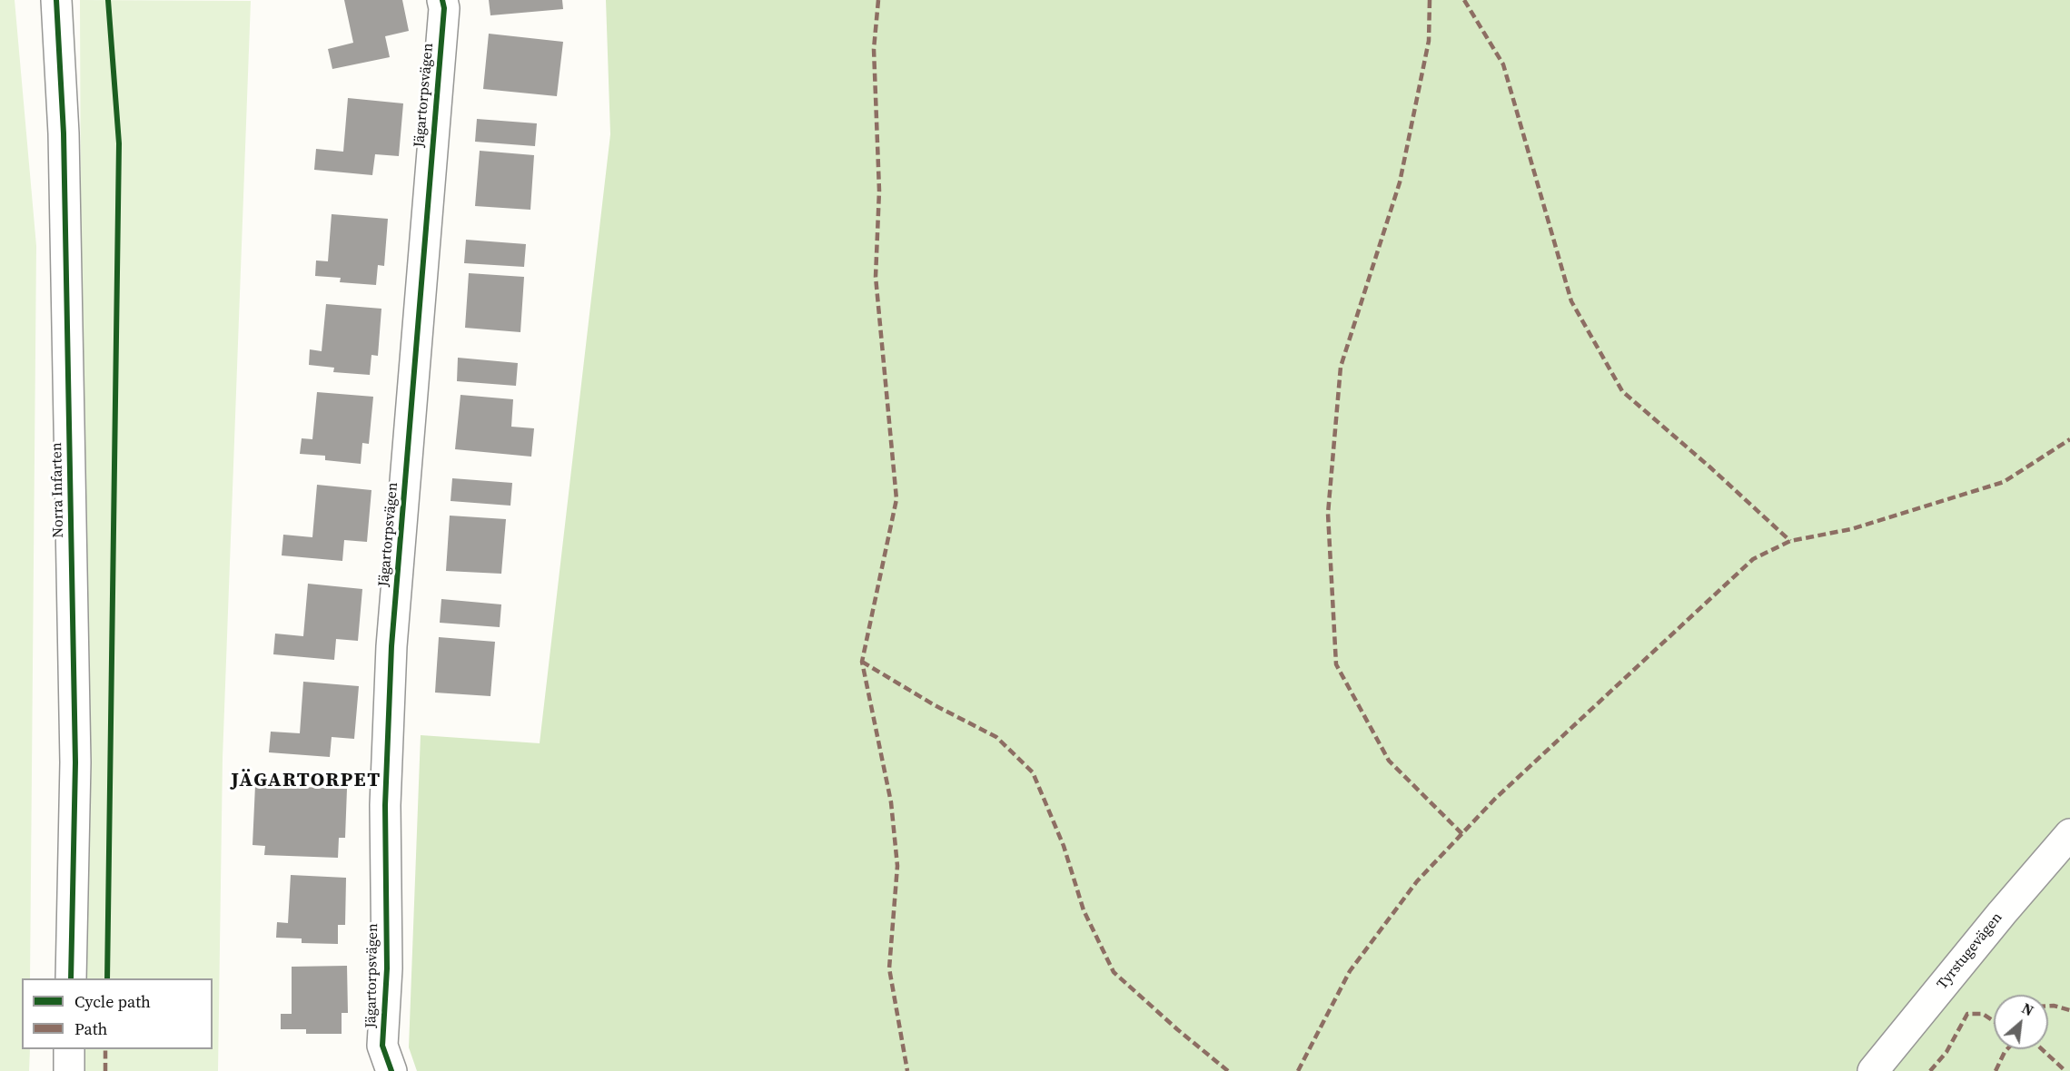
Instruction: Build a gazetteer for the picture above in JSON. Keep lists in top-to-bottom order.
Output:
{
  "streets": {
    "street": ["Jägartorpsvägen", "Norra Infarten", "Tyrstugevägen"]
  },
  "districts": ["JÄGARTORPET"],
  "legend": ["Cycle path", "Path"],
  "north": "top right"
}
